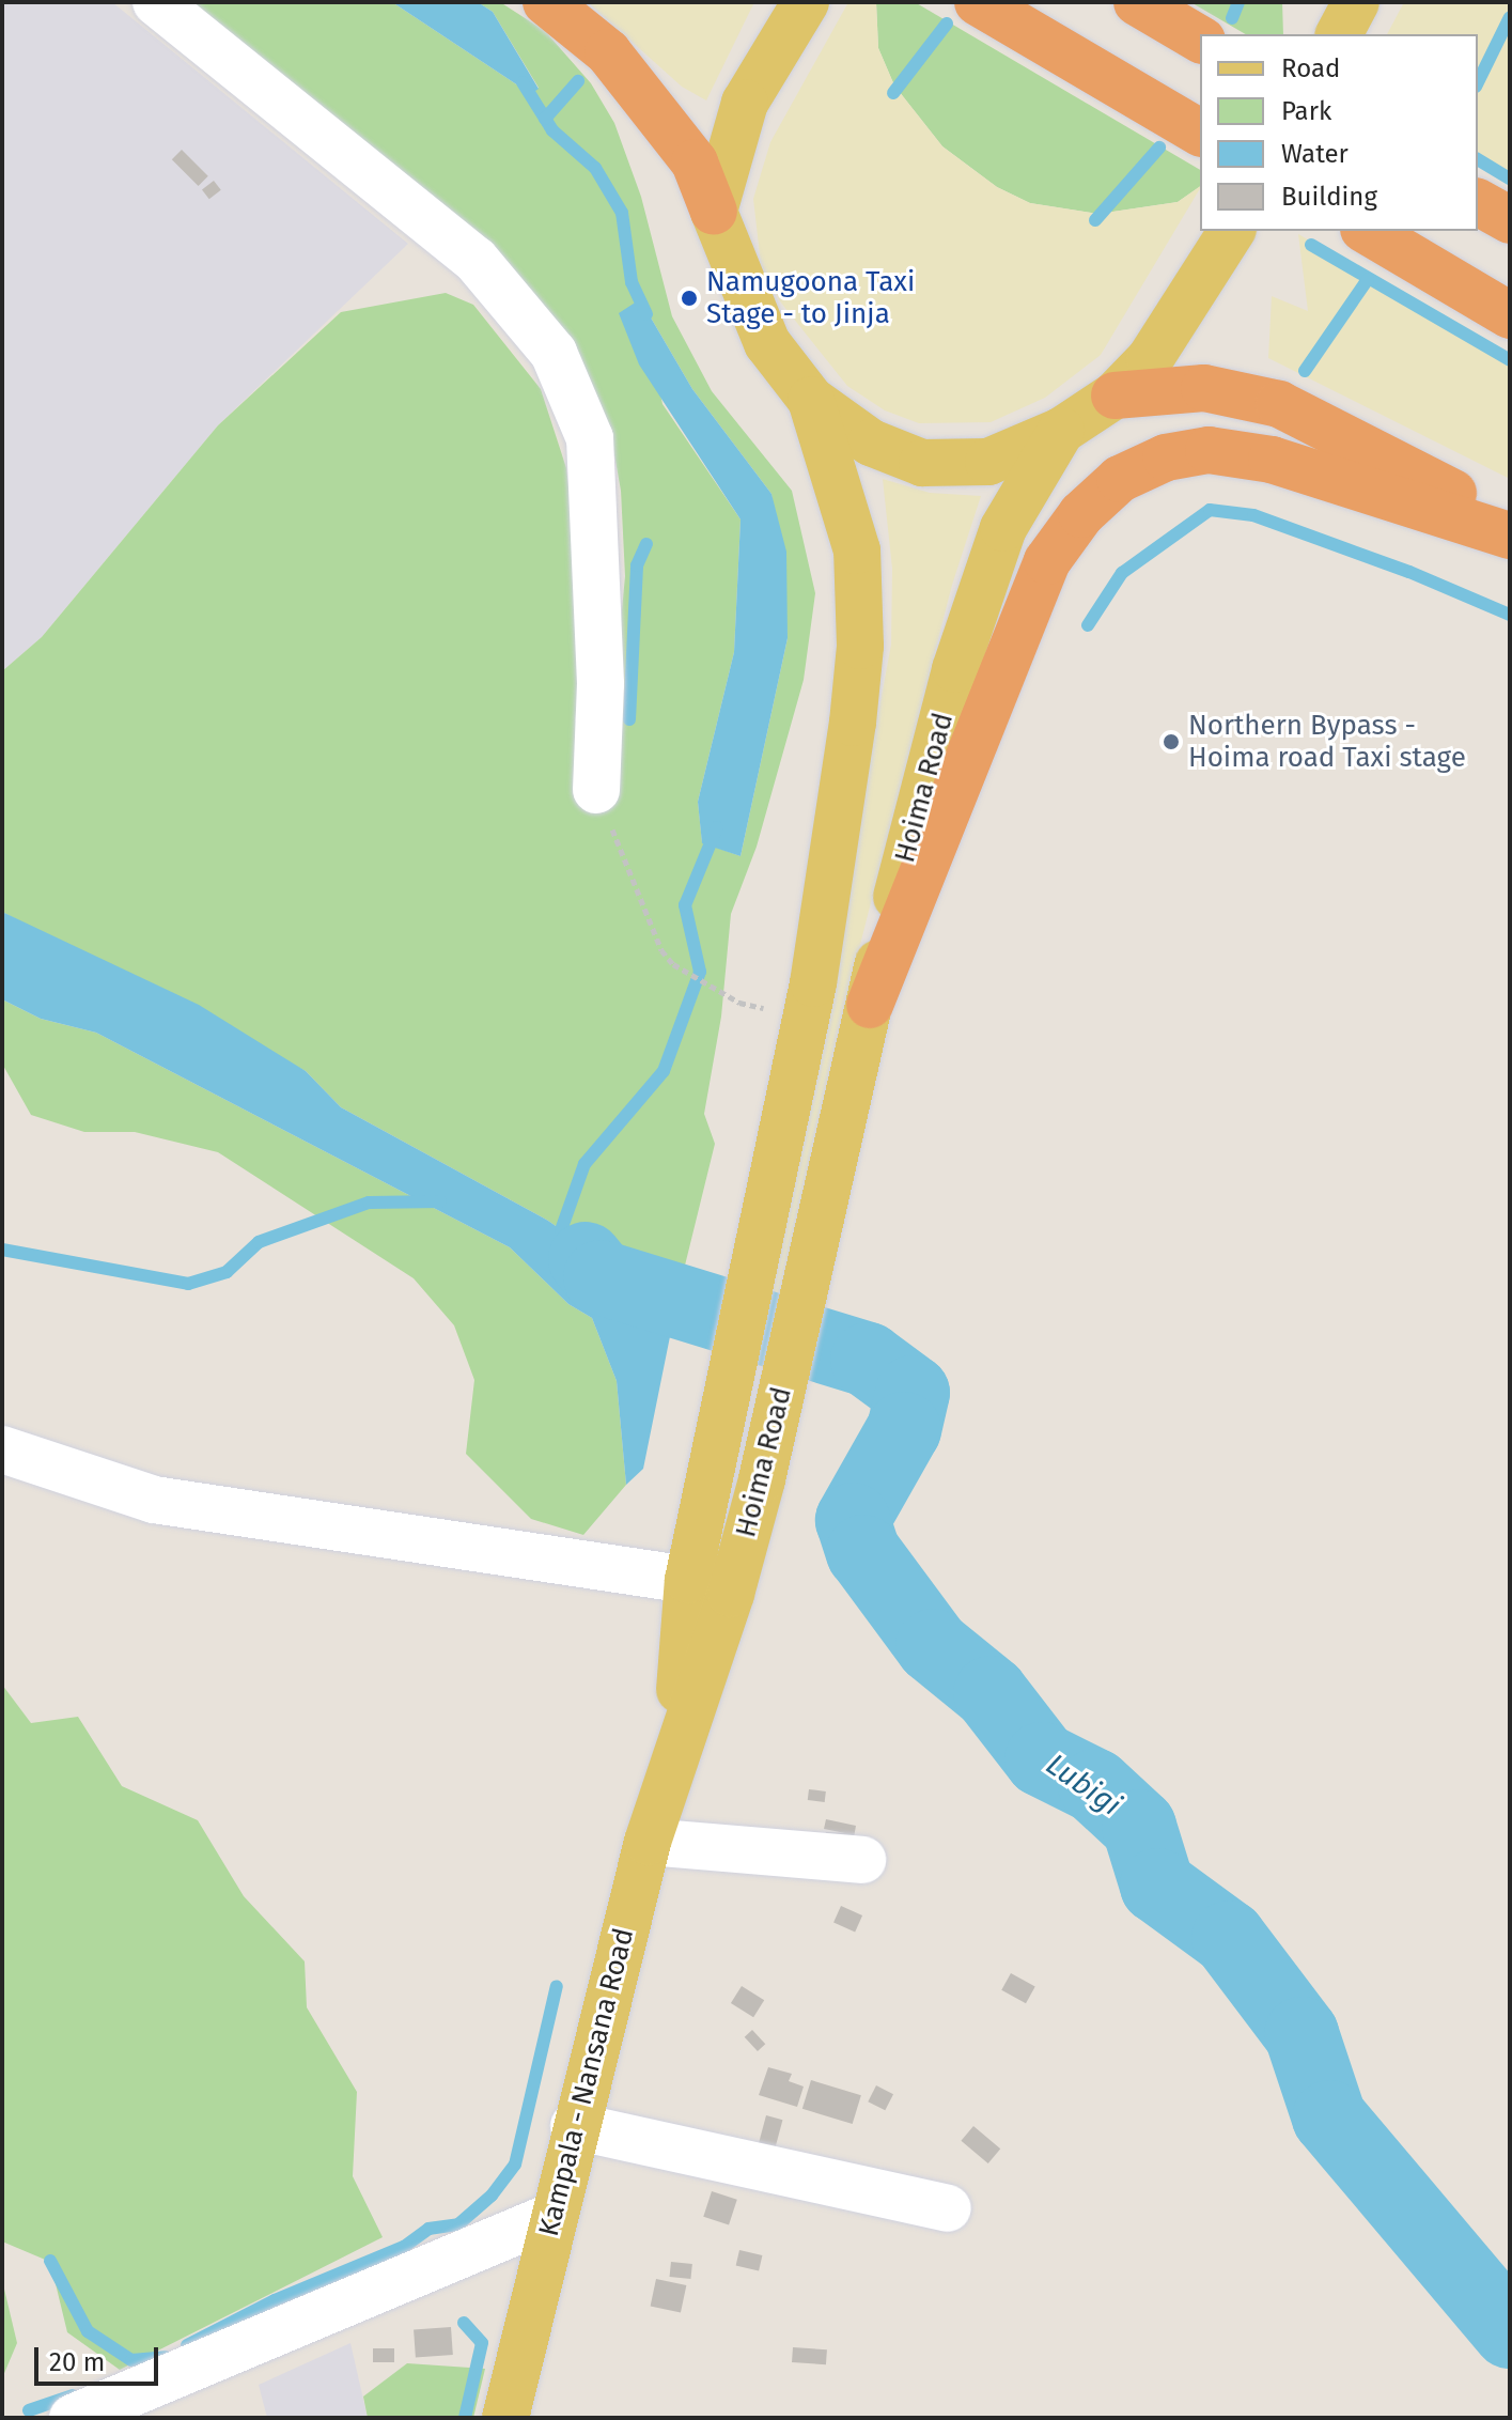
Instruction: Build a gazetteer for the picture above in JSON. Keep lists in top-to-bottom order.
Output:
{
  "streets": {
    "main road": ["Hoima Road", "Kampala - Nansana Road"]
  },
  "crossings": [
    ["Hoima Road", "Kampala - Nansana Road"]
  ],
  "water": ["Lubigi"],
  "places": ["Namugoona Taxi Stage - to Jinja", "Northern Bypass - Hoima road Taxi stage"],
  "legend": [
    "Road",
    "Park",
    "Water",
    "Building"
  ],
  "scale_bar": "20 m"
}
